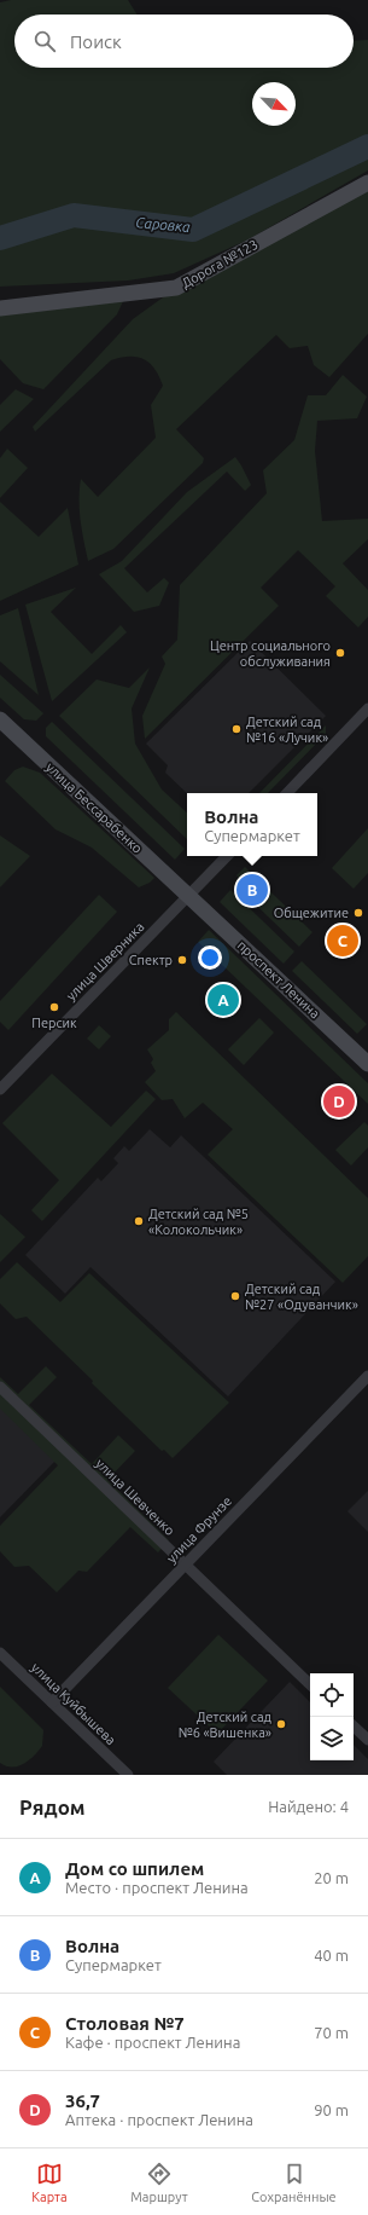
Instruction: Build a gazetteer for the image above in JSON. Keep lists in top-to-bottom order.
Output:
{
  "streets": {
    "street": [
      "Дорога №123",
      "улица Бессарабенко",
      "улица Шверника",
      "проспект Ленина",
      "улица Шевченко",
      "улица Фрунзе",
      "улица Куйбышева"
    ]
  },
  "crossings": [
    ["улица Бессарабенко", "улица Шверника"],
    ["улица Бессарабенко", "проспект Ленина"],
    ["улица Шверника", "проспект Ленина"],
    ["улица Шевченко", "улица Фрунзе"],
    ["улица Фрунзе", "улица Куйбышева"]
  ],
  "water": ["Саровка"],
  "places": [
    "Центр социального обслуживания",
    "Детский сад №16 «Лучик»",
    "Общежитие",
    "Спектр",
    "Персик",
    "Детский сад №5 «Колокольчик»",
    "Детский сад №27 «Одуванчик»",
    "Детский сад №6 «Вишенка»"
  ],
  "north": "bottom right",
  "page": {
    "search": "Поиск",
    "popup": ["Волна", "Супермаркет"],
    "pins": [
      "B",
      "C",
      "A",
      "D"
    ],
    "heading": ["Рядом", "Найдено: 4"],
    "list": [
      {
        "mark": "A",
        "name": "Дом со шпилем",
        "note": "Место · проспект Ленина",
        "value": "20 m"
      },
      {
        "mark": "B",
        "name": "Волна",
        "note": "Супермаркет",
        "value": "40 m"
      },
      {
        "mark": "C",
        "name": "Столовая №7",
        "note": "Кафе · проспект Ленина",
        "value": "70 m"
      },
      {
        "mark": "D",
        "name": "36,7",
        "note": "Аптека · проспект Ленина",
        "value": "90 m"
      }
    ],
    "nav": ["Карта", "Маршрут", "Сохранённые"]
  }
}
